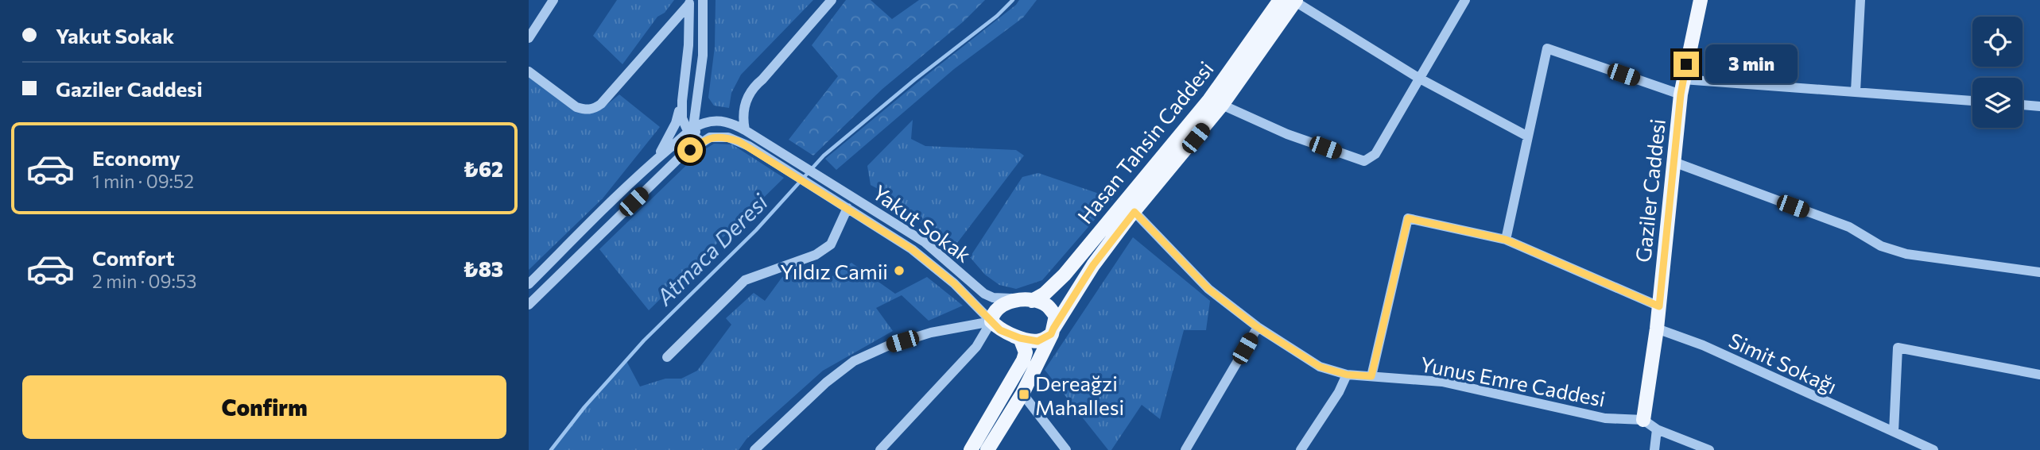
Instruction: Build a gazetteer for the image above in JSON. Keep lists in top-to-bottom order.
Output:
{
  "streets": {
    "main road": ["Hasan Tahsin Caddesi", "Gaziler Caddesi"],
    "street": ["Yakut Sokak", "Simit Sokağı", "Yunus Emre Caddesi"]
  },
  "crossings": [
    ["Hasan Tahsin Caddesi", "Yakut Sokak"],
    ["Hasan Tahsin Caddesi", "Yunus Emre Caddesi"],
    ["Gaziler Caddesi", "Simit Sokağı"],
    ["Gaziler Caddesi", "Yunus Emre Caddesi"]
  ],
  "water": ["Atmaca Deresi"],
  "places": {
    "other": ["Yıldız Camii"],
    "transit": ["Dereağzi Mahallesi"]
  },
  "page": {
    "banner": ["Yakut Sokak", "Gaziler Caddesi"],
    "bubble": "3 min",
    "list": [
      {
        "name": "Economy",
        "note": "1 min · 09:52",
        "value": "₺62"
      },
      {
        "name": "Comfort",
        "note": "2 min · 09:53",
        "value": "₺83"
      }
    ],
    "buttons": "Confirm"
  }
}
